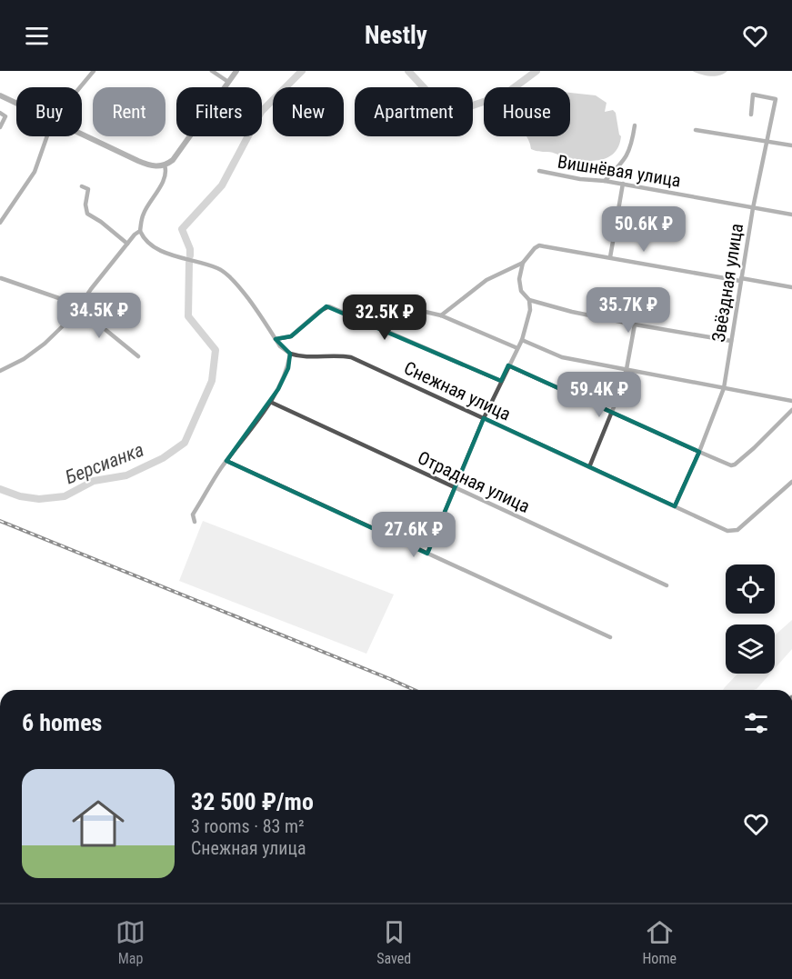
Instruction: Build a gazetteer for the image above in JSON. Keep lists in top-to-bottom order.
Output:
{
  "streets": {
    "street": [
      "Вишнёвая улица",
      "Звёздная улица",
      "Снежная улица",
      "Отрадная улица"
    ]
  },
  "crossings": [
    ["Вишнёвая улица", "Звёздная улица"],
    ["Звёздная улица", "Снежная улица"]
  ],
  "water": ["Берсианка"],
  "page": {
    "header": "Nestly",
    "chip": [
      "Buy",
      "Rent",
      "Filters",
      "New",
      "Apartment",
      "House"
    ],
    "price": [
      "50.6K ₽",
      "35.7K ₽",
      "34.5K ₽",
      "32.5K ₽",
      "59.4K ₽",
      "27.6K ₽"
    ],
    "heading": "6 homes",
    "list": [
      {
        "name": "32 500 ₽/mo",
        "note": "3 rooms · 83 m² · Снежная улица"
      }
    ],
    "tabs": ["Map", "Saved", "Home"]
  }
}
